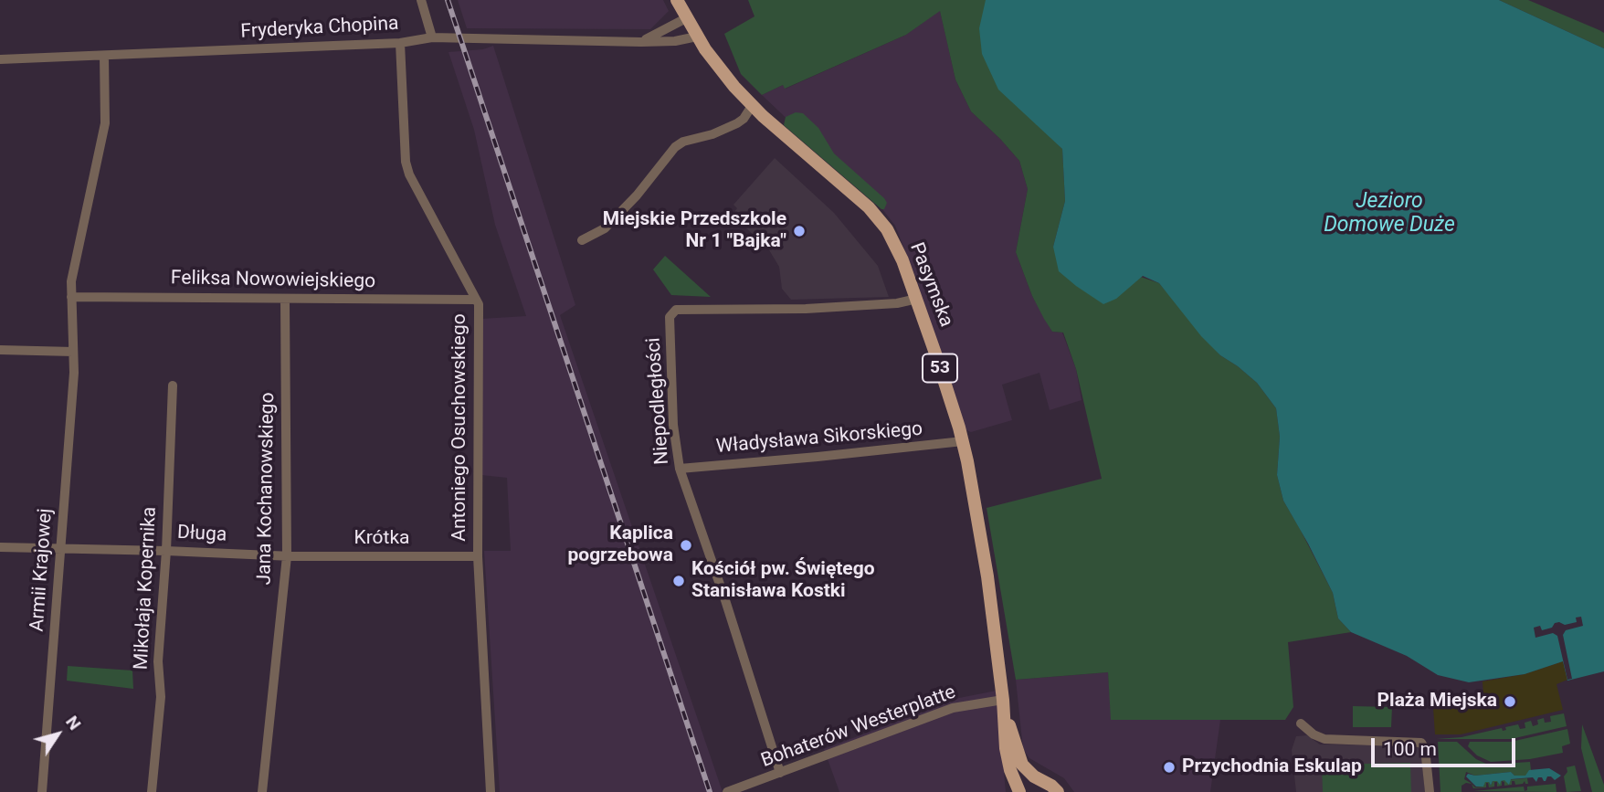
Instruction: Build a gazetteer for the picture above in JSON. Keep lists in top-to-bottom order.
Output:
{
  "streets": {
    "main road": ["Pasymska", "53"],
    "street": [
      "Fryderyka Chopina",
      "Feliksa Nowowiejskiego",
      "Niepodległości",
      "Antoniego Osuchowskiego",
      "Władysława Sikorskiego",
      "Jana Kochanowskiego",
      "Długa",
      "Krótka",
      "Armii Krajowej",
      "Mikołaja Kopernika",
      "Bohaterów Westerplatte"
    ]
  },
  "crossings": [
    ["Fryderyka Chopina", "Pasymska"],
    ["Fryderyka Chopina", "Antoniego Osuchowskiego"],
    ["Fryderyka Chopina", "Armii Krajowej"],
    ["Feliksa Nowowiejskiego", "Antoniego Osuchowskiego"],
    ["Feliksa Nowowiejskiego", "Jana Kochanowskiego"],
    ["Feliksa Nowowiejskiego", "Armii Krajowej"],
    ["Pasymska", "53"],
    ["Pasymska", "Niepodległości"],
    ["Pasymska", "Władysława Sikorskiego"],
    ["Pasymska", "Bohaterów Westerplatte"],
    ["Niepodległości", "Władysława Sikorskiego"],
    ["Niepodległości", "Bohaterów Westerplatte"],
    ["Antoniego Osuchowskiego", "Krótka"],
    ["Jana Kochanowskiego", "Długa"],
    ["Jana Kochanowskiego", "Krótka"],
    ["Długa", "Krótka"],
    ["Długa", "Armii Krajowej"],
    ["Długa", "Mikołaja Kopernika"]
  ],
  "water": ["Jezioro Domowe Duże"],
  "places": [
    "Miejskie Przedszkole Nr 1 \"Bajka\"",
    "Kaplica pogrzebowa",
    "Kościół pw. Świętego Stanisława Kostki",
    "Plaża Miejska",
    "Przychodnia Eskulap"
  ],
  "scale_bar": "100 m",
  "north": "top right"
}
